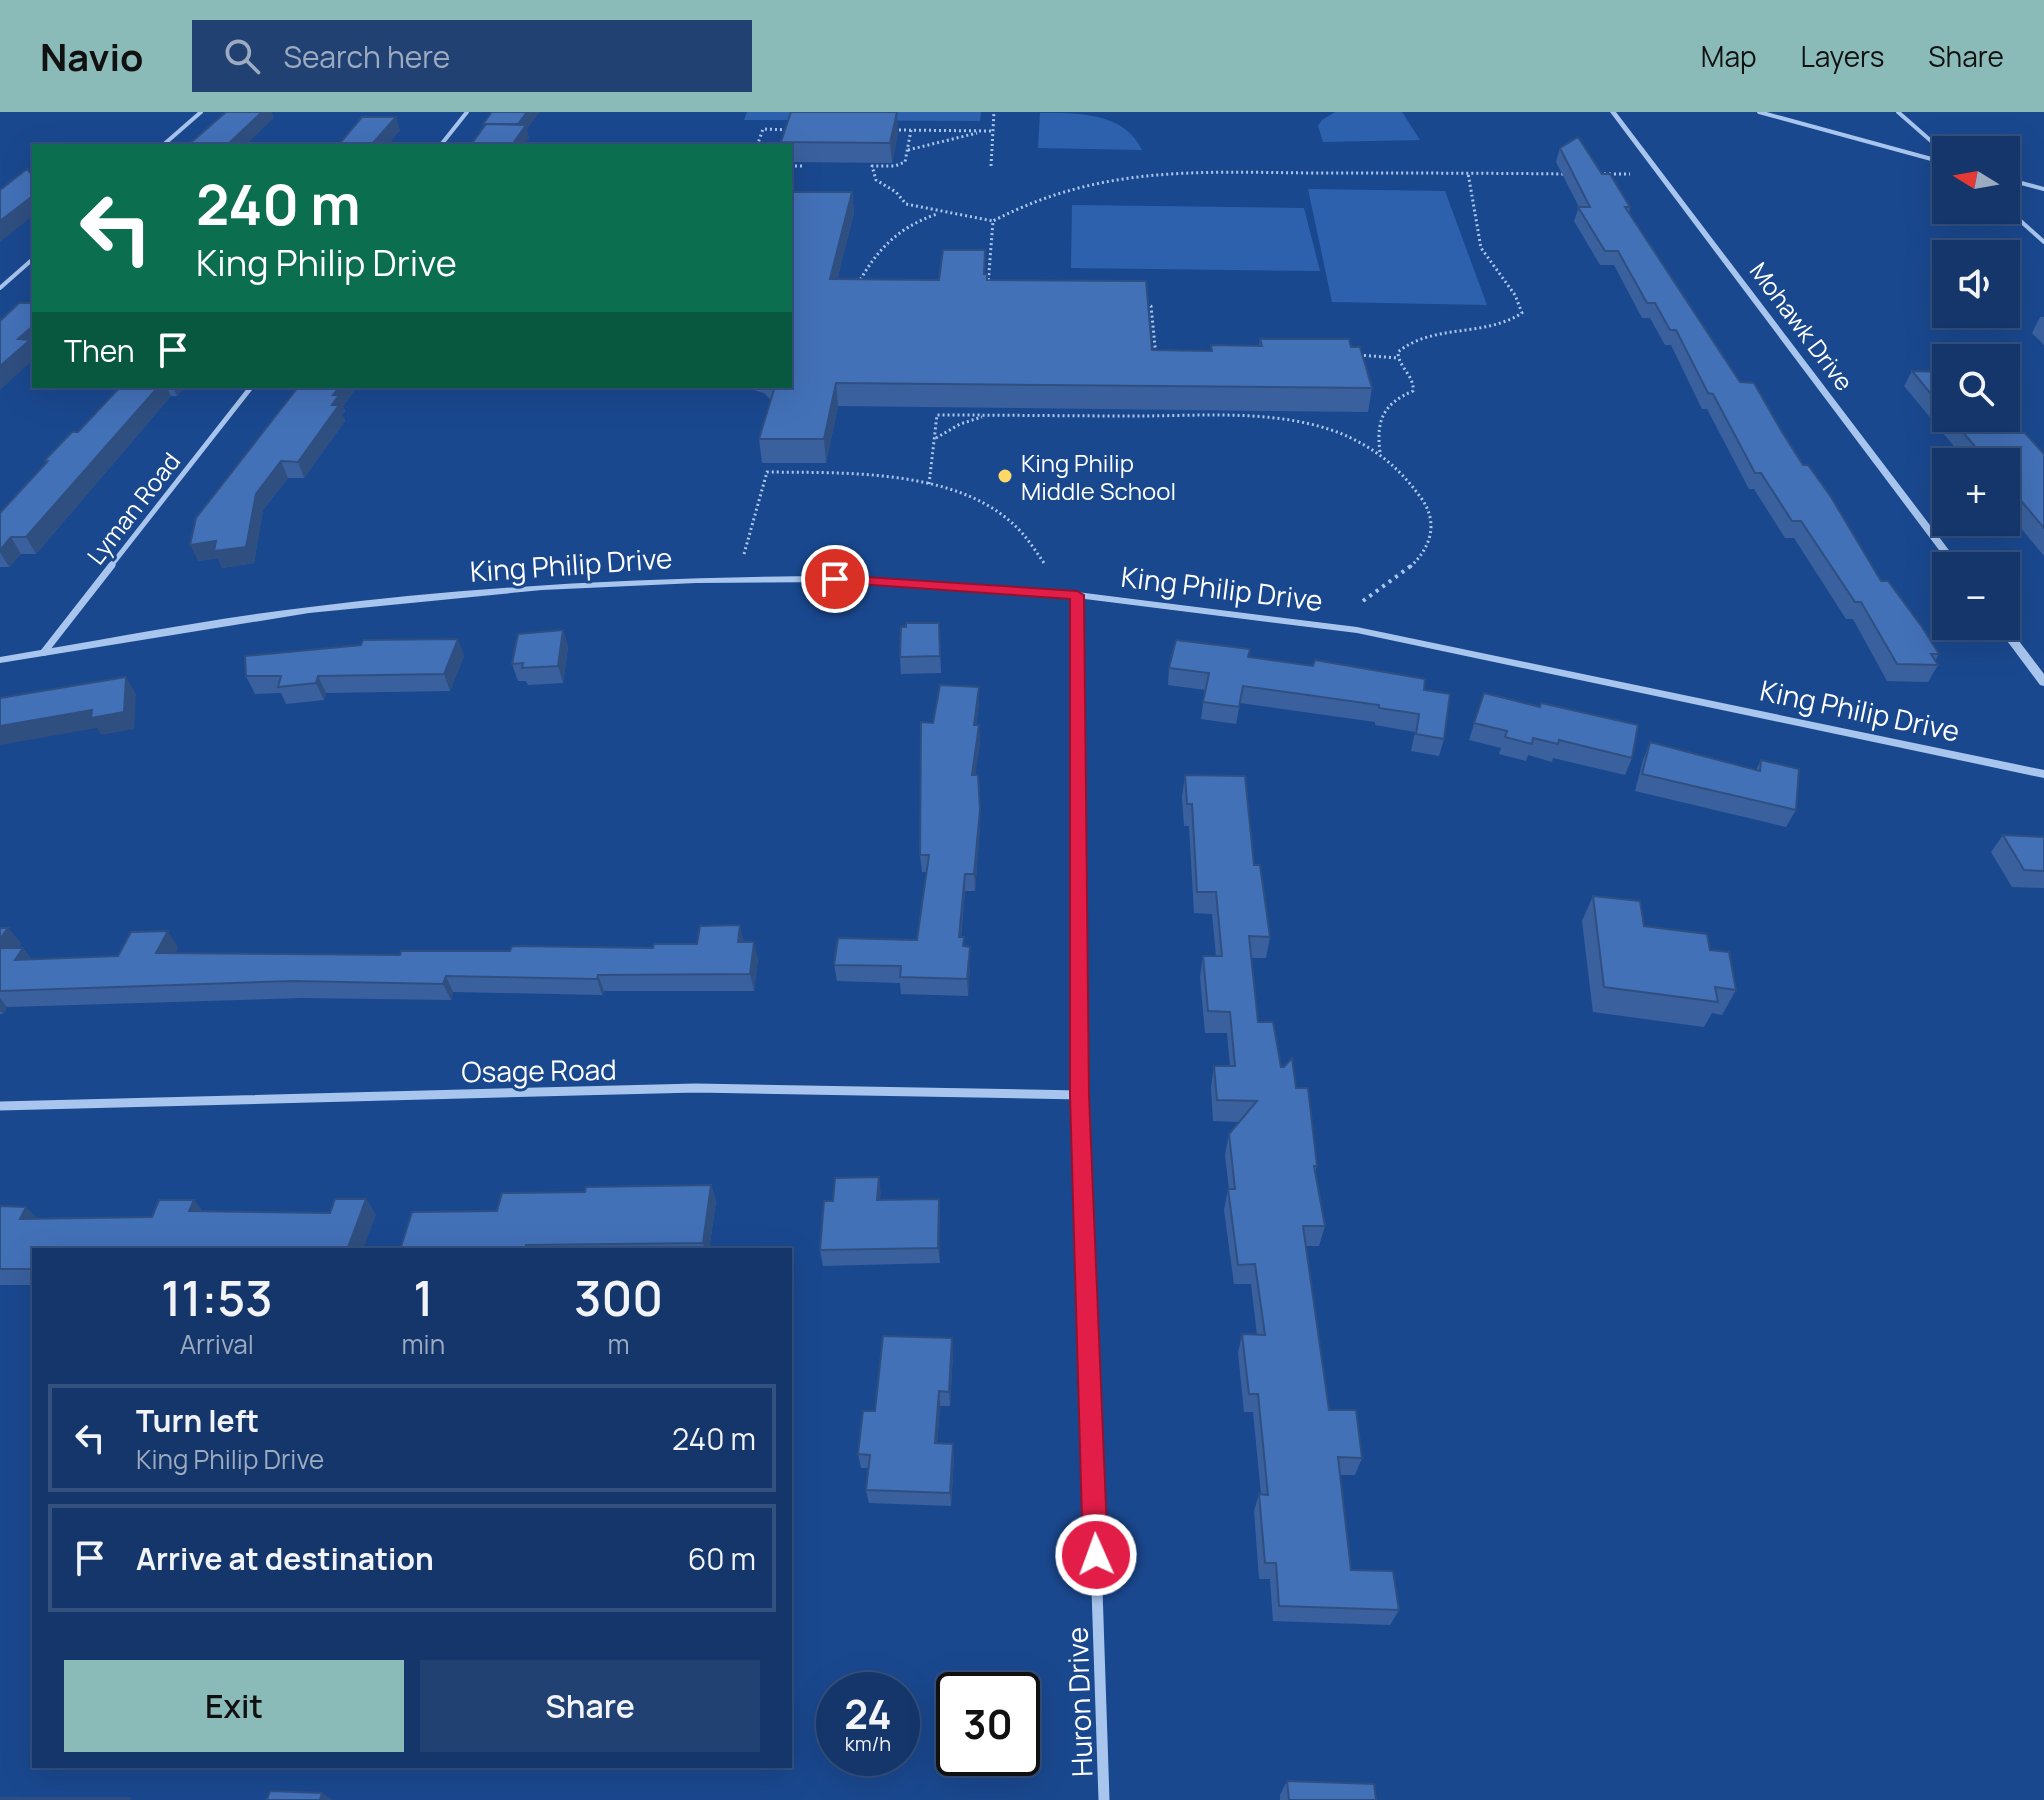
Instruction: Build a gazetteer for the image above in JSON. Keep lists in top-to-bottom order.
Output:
{
  "streets": {
    "street": [
      "Mohawk Drive",
      "Lyman Road",
      "King Philip Drive",
      "Osage Road",
      "Huron Drive"
    ]
  },
  "crossings": [
    ["Lyman Road", "King Philip Drive"],
    ["King Philip Drive", "Huron Drive"],
    ["Osage Road", "Huron Drive"]
  ],
  "places": ["King Philip Middle School"],
  "north": "left",
  "page": {
    "header": "Navio",
    "search": "Search here",
    "nav": ["Map", "Layers", "Share"],
    "map_buttons": ["+", "−"],
    "turn": ["240 m", "King Philip Drive"],
    "then": "Then",
    "eta": [
      "11:53",
      "Arrival",
      "1",
      "min",
      "300",
      "m"
    ],
    "list": [
      {
        "name": "Turn left",
        "note": "King Philip Drive",
        "value": "240 m"
      },
      {
        "name": "Arrive at destination",
        "value": "60 m"
      }
    ],
    "buttons": ["Exit", "Share"],
    "speed": "24 km/h",
    "limit": "30"
  }
}
